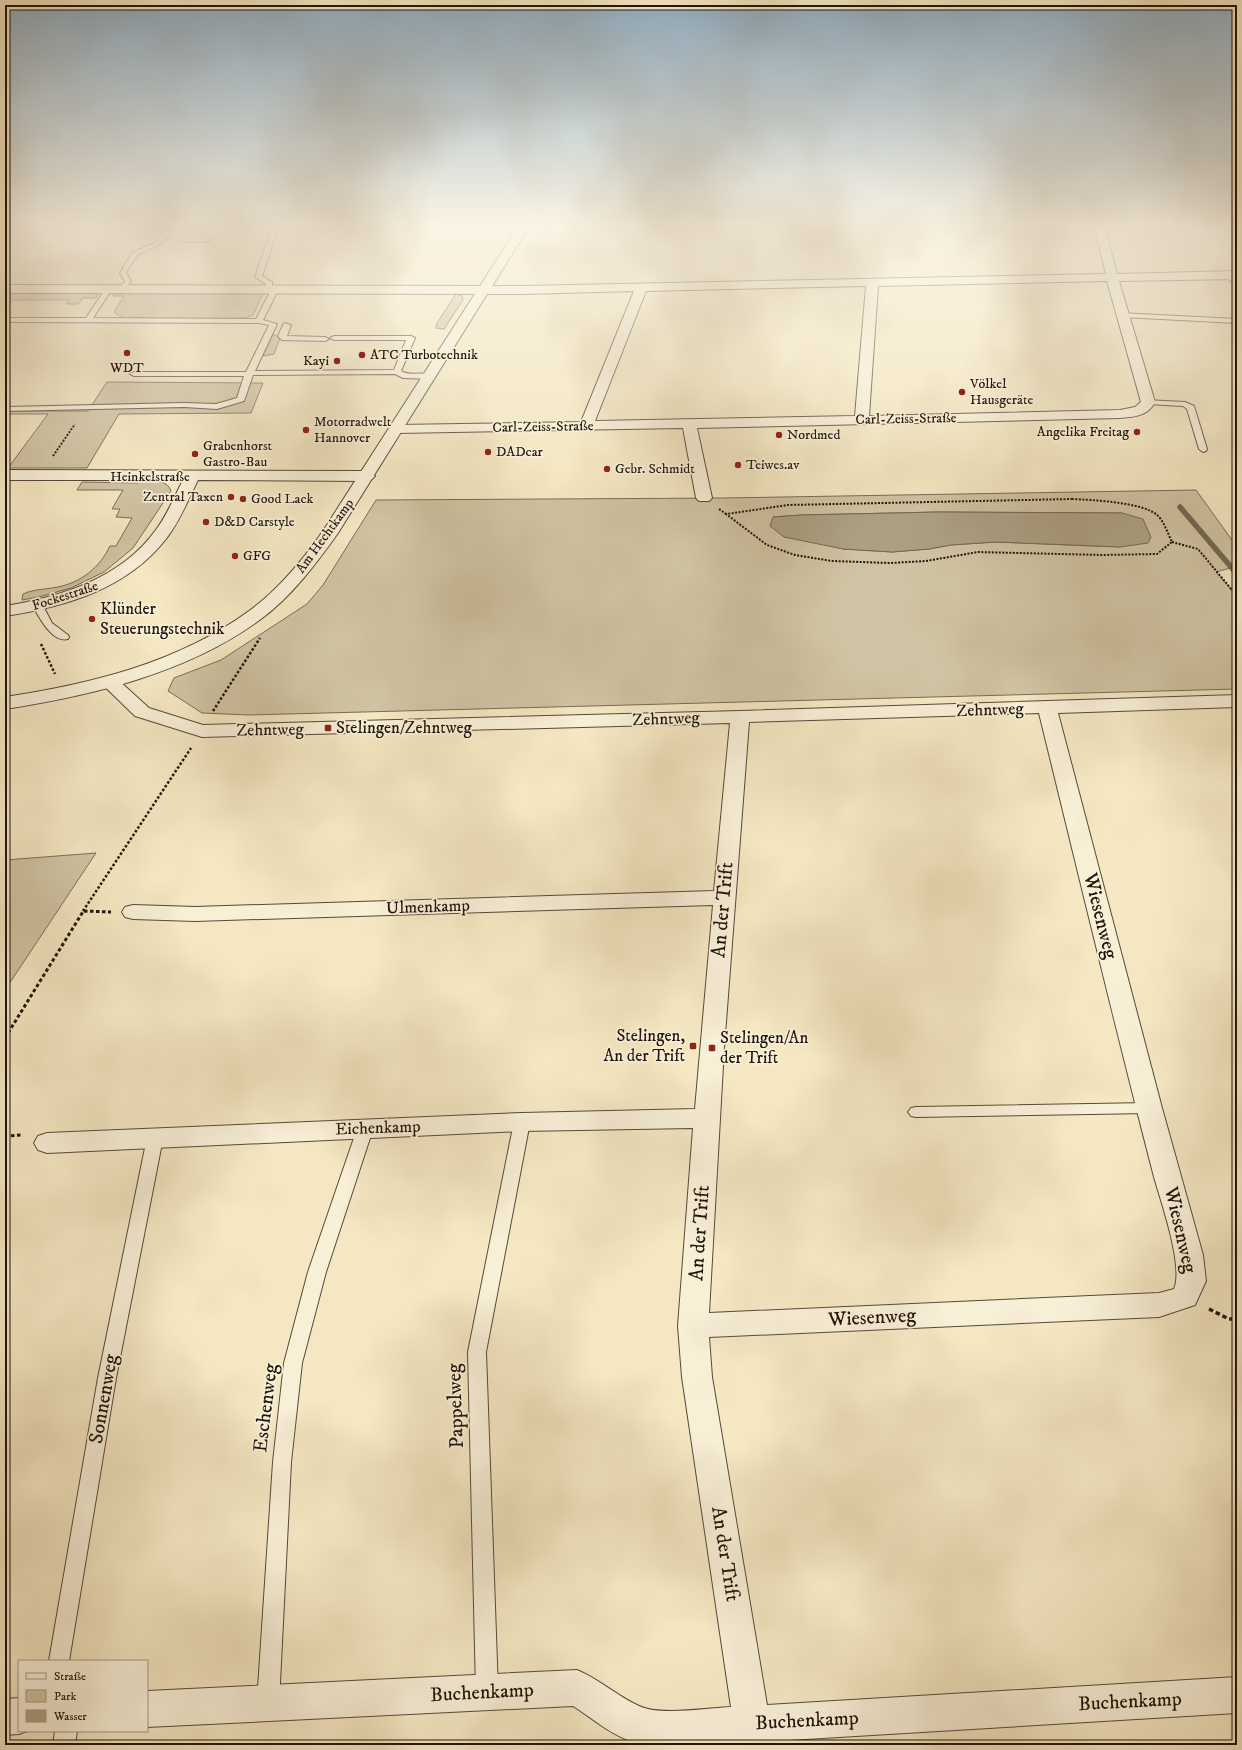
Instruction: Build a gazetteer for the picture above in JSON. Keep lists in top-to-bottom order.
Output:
{
  "streets": {
    "street": [
      "Carl-Zeiss-Straße",
      "Heinkelstraße",
      "Am Hechtkamp",
      "Fockestraße",
      "Zehntweg",
      "Ulmenkamp",
      "An der Trift",
      "Wiesenweg",
      "Eichenkamp",
      "Buchenkamp"
    ],
    "lane": ["Sonnenweg", "Pappelweg", "Eschenweg"]
  },
  "crossings": [
    ["Carl-Zeiss-Straße", "Am Hechtkamp"],
    ["Heinkelstraße", "Am Hechtkamp"],
    ["Heinkelstraße", "Fockestraße"],
    ["Am Hechtkamp", "Zehntweg"],
    ["Zehntweg", "An der Trift"],
    ["Zehntweg", "Wiesenweg"],
    ["Ulmenkamp", "An der Trift"],
    ["An der Trift", "Wiesenweg"],
    ["An der Trift", "Eichenkamp"],
    ["An der Trift", "Buchenkamp"],
    ["Eichenkamp", "Sonnenweg"],
    ["Eichenkamp", "Pappelweg"],
    ["Eichenkamp", "Eschenweg"],
    ["Pappelweg", "Buchenkamp"],
    ["Eschenweg", "Buchenkamp"]
  ],
  "places": {
    "other": [
      "WDT",
      "ATC Turbotechnik",
      "Kayi",
      "Völkel Hausgeräte",
      "Motorradwelt Hannover",
      "Angelika Freitag",
      "Nordmed",
      "DADcar",
      "Grabenhorst Gastro-Bau",
      "Teiwes.av",
      "Gebr. Schmidt",
      "Zentral Taxen",
      "Good Lack",
      "D&D Carstyle",
      "GFG",
      "Klünder Steuerungstechnik"
    ],
    "transit": ["Stelingen/Zehntweg", "Stelingen, An der Trift", "Stelingen/An der Trift"]
  },
  "legend": ["Straße", "Park", "Wasser"]
}
